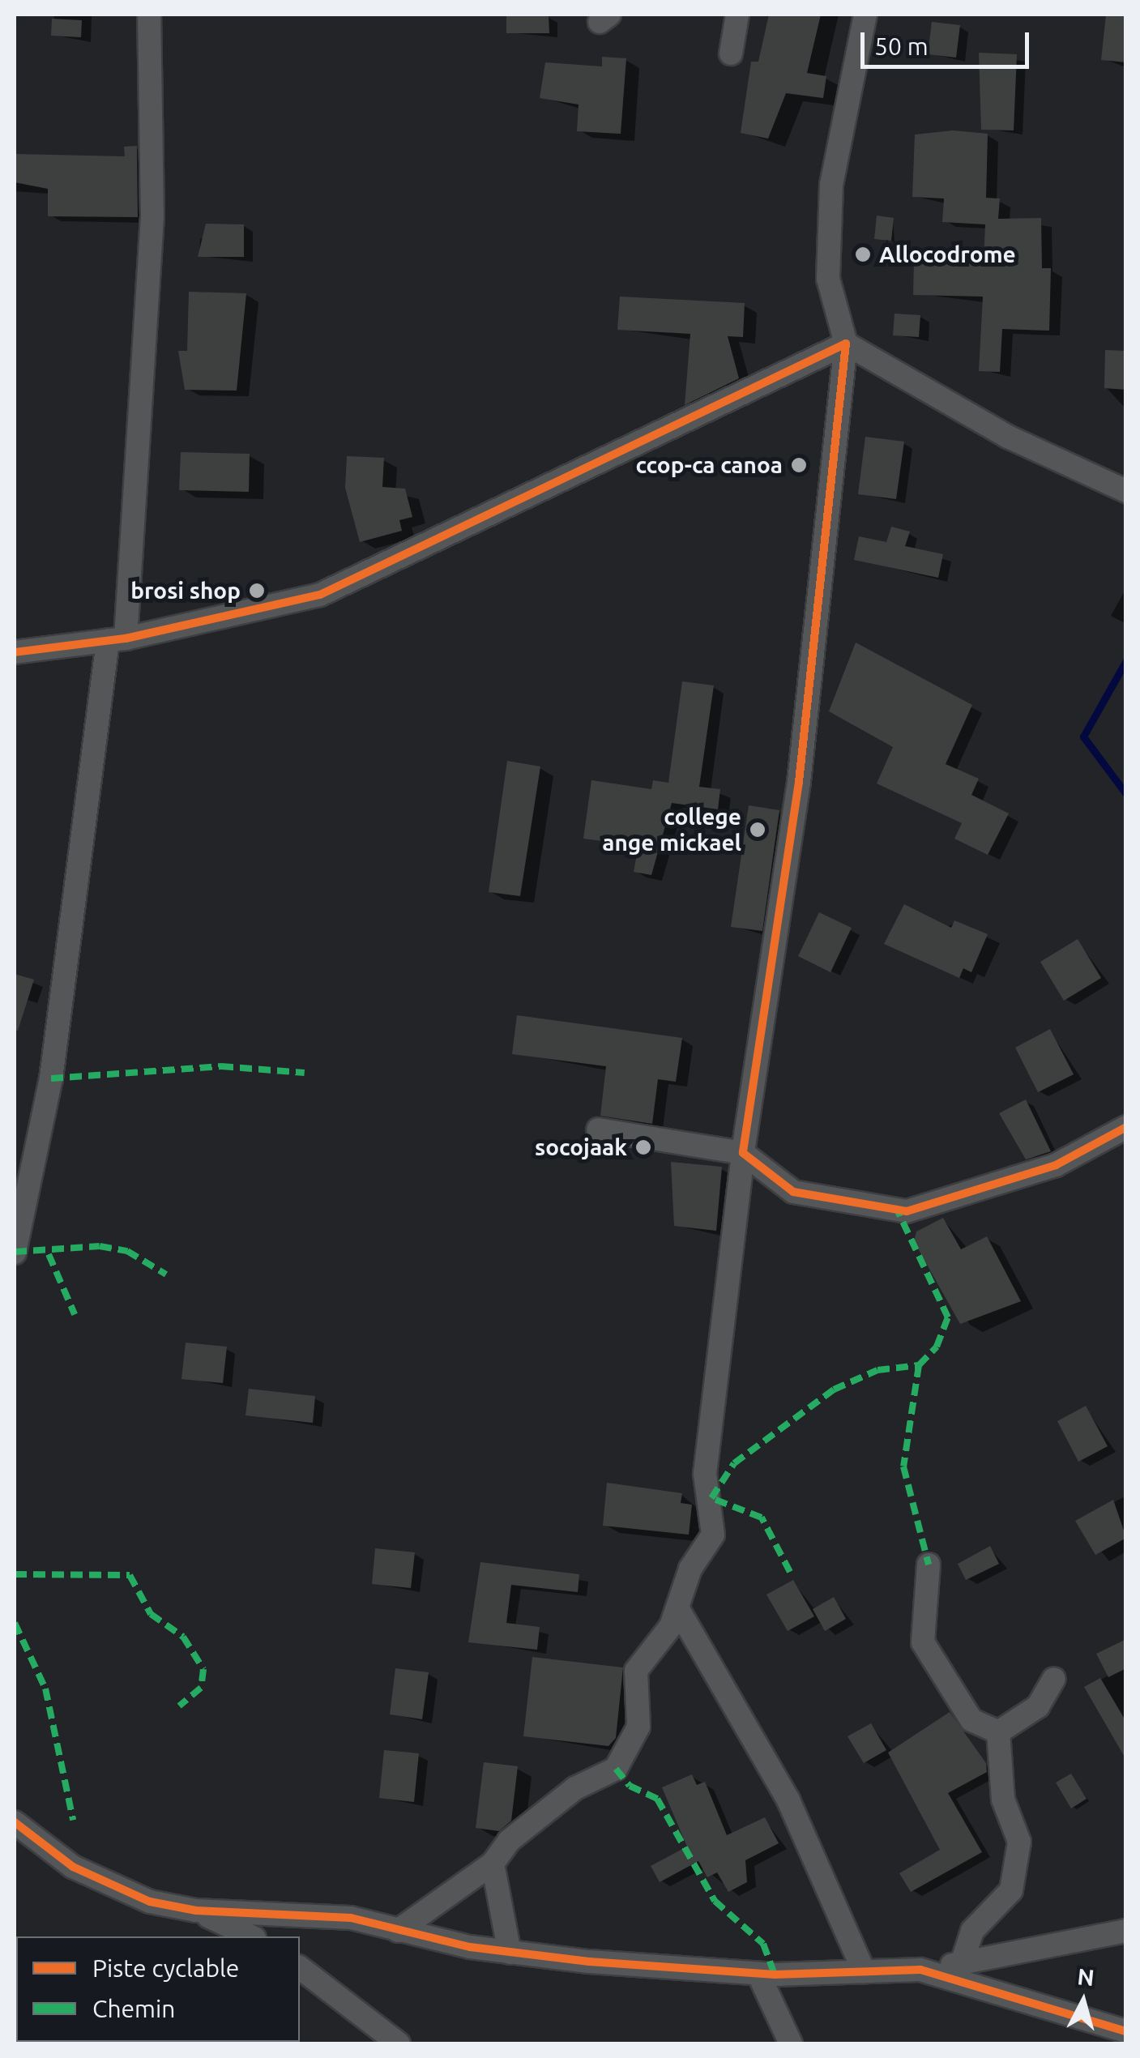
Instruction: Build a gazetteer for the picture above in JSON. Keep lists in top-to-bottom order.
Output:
{
  "places": [
    "Allocodrome",
    "ccop-ca canoa",
    "brosi shop",
    "college ange mickael",
    "socojaak"
  ],
  "legend": ["Piste cyclable", "Chemin"],
  "scale_bar": "50 m",
  "north": "top"
}
